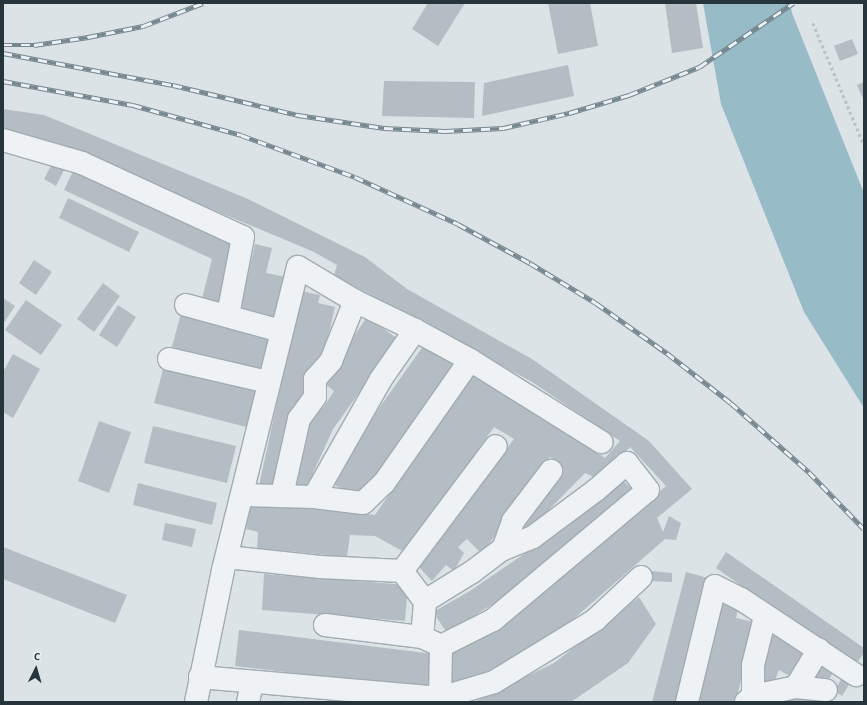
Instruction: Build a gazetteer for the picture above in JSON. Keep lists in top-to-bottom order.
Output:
{
  "north": "top"
}
